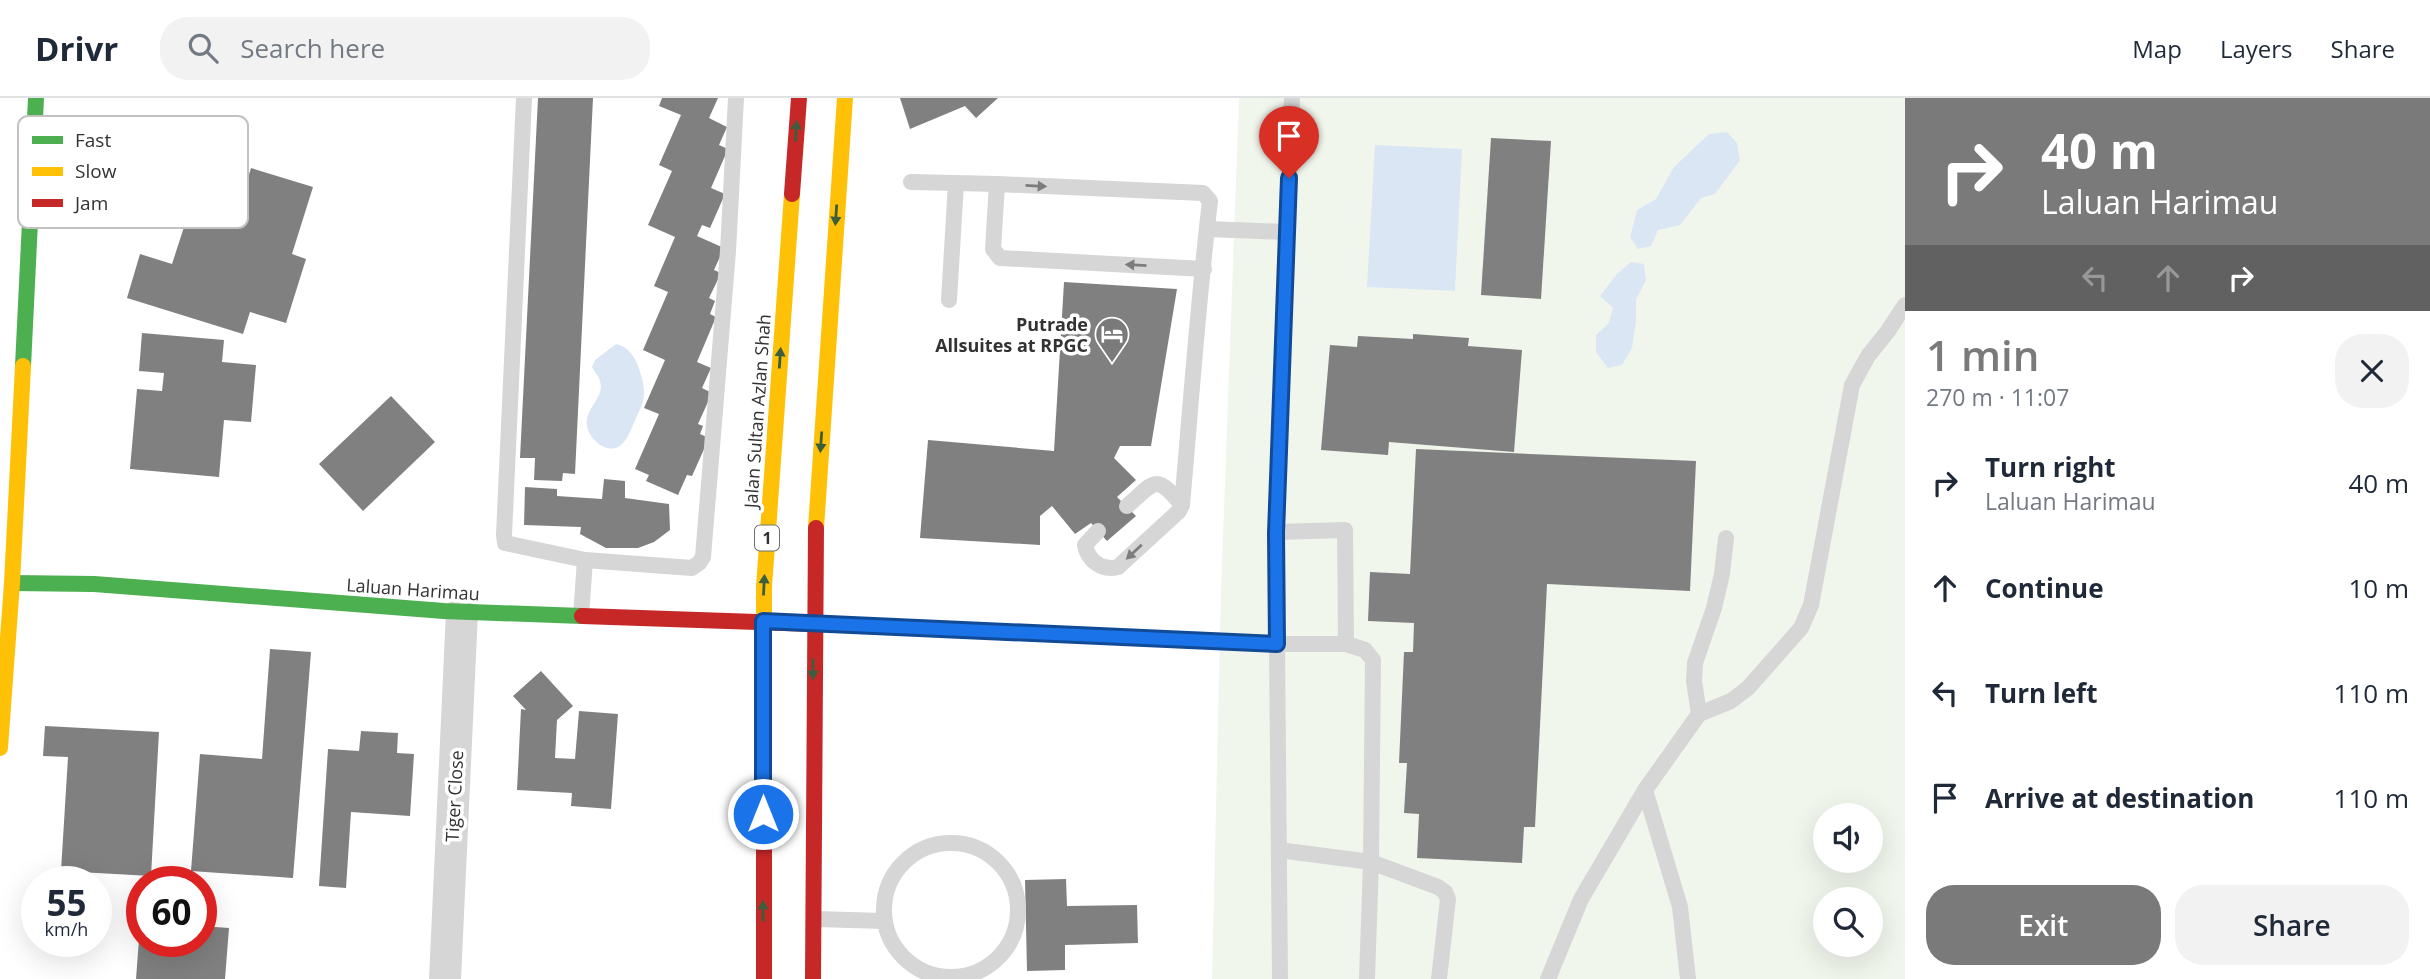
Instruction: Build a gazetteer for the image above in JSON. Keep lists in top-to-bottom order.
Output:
{
  "streets": {
    "main road": ["Jalan Sultan Azlan Shah", "1", "Laluan Harimau"],
    "street": ["Tiger Close"]
  },
  "crossings": [
    ["Jalan Sultan Azlan Shah", "Laluan Harimau"],
    ["Laluan Harimau", "Tiger Close"]
  ],
  "places": {
    "hotel": ["Putrade Allsuites at RPGC"]
  },
  "legend": ["Fast", "Slow", "Jam"],
  "page": {
    "header": "Drivr",
    "search": "Search here",
    "nav": ["Map", "Layers", "Share"],
    "turn": ["40 m", "Laluan Harimau"],
    "heading": ["1 min", "270 m · 11:07"],
    "list": [
      {
        "name": "Turn right",
        "note": "Laluan Harimau",
        "value": "40 m"
      },
      {
        "name": "Continue",
        "value": "10 m"
      },
      {
        "name": "Turn left",
        "value": "110 m"
      },
      {
        "name": "Arrive at destination",
        "value": "110 m"
      }
    ],
    "speed": "55 km/h",
    "limit": "60",
    "buttons": ["Exit", "Share"]
  }
}
